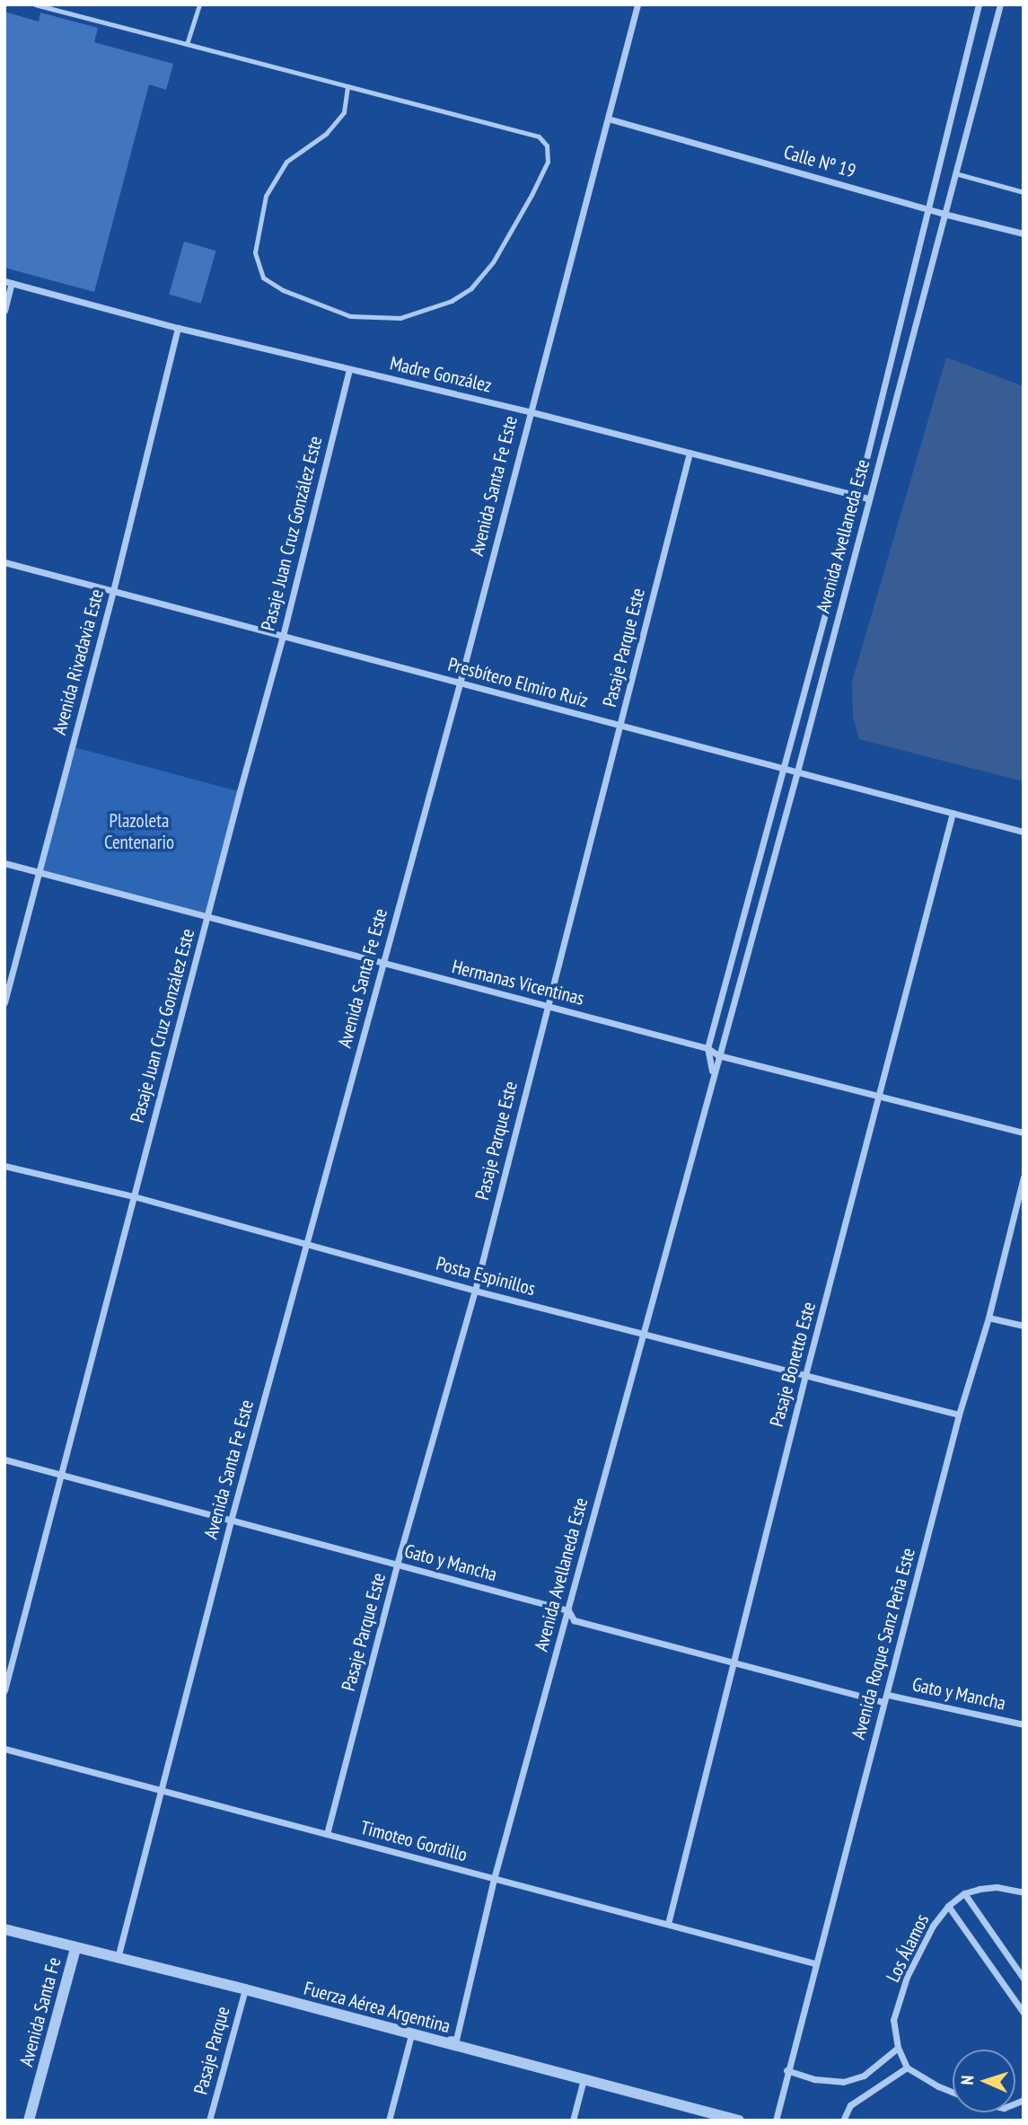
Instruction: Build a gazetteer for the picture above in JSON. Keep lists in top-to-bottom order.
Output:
{
  "streets": {
    "street": [
      "Calle Nº 19",
      "Madre González",
      "Avenida Santa Fe Este",
      "Pasaje Juan Cruz González Este",
      "Avenida Avellaneda Este",
      "Pasaje Parque Este",
      "Avenida Rivadavia Este",
      "Presbítero Elmiro Ruiz",
      "Hermanas Vicentinas",
      "Posta Espinillos",
      "Pasaje Bonetto Este",
      "Gato y Mancha",
      "Avenida Roque Sanz Peña Este",
      "Timoteo Gordillo",
      "Los Álamos",
      "Fuerza Aérea Argentina",
      "Avenida Santa Fe",
      "Pasaje Parque"
    ]
  },
  "crossings": [
    ["Calle Nº 19", "Avenida Santa Fe Este"],
    ["Calle Nº 19", "Avenida Avellaneda Este"],
    ["Madre González", "Avenida Santa Fe Este"],
    ["Madre González", "Pasaje Juan Cruz González Este"],
    ["Madre González", "Avenida Avellaneda Este"],
    ["Madre González", "Pasaje Parque Este"],
    ["Madre González", "Avenida Rivadavia Este"],
    ["Avenida Santa Fe Este", "Presbítero Elmiro Ruiz"],
    ["Avenida Santa Fe Este", "Hermanas Vicentinas"],
    ["Avenida Santa Fe Este", "Posta Espinillos"],
    ["Avenida Santa Fe Este", "Gato y Mancha"],
    ["Avenida Santa Fe Este", "Timoteo Gordillo"],
    ["Avenida Santa Fe Este", "Fuerza Aérea Argentina"],
    ["Pasaje Juan Cruz González Este", "Presbítero Elmiro Ruiz"],
    ["Pasaje Juan Cruz González Este", "Hermanas Vicentinas"],
    ["Pasaje Juan Cruz González Este", "Posta Espinillos"],
    ["Pasaje Juan Cruz González Este", "Gato y Mancha"],
    ["Avenida Avellaneda Este", "Presbítero Elmiro Ruiz"],
    ["Avenida Avellaneda Este", "Hermanas Vicentinas"],
    ["Avenida Avellaneda Este", "Posta Espinillos"],
    ["Avenida Avellaneda Este", "Gato y Mancha"],
    ["Avenida Avellaneda Este", "Timoteo Gordillo"],
    ["Avenida Avellaneda Este", "Fuerza Aérea Argentina"],
    ["Pasaje Parque Este", "Presbítero Elmiro Ruiz"],
    ["Pasaje Parque Este", "Hermanas Vicentinas"],
    ["Pasaje Parque Este", "Posta Espinillos"],
    ["Pasaje Parque Este", "Gato y Mancha"],
    ["Pasaje Parque Este", "Timoteo Gordillo"],
    ["Avenida Rivadavia Este", "Presbítero Elmiro Ruiz"],
    ["Avenida Rivadavia Este", "Hermanas Vicentinas"],
    ["Presbítero Elmiro Ruiz", "Pasaje Bonetto Este"],
    ["Hermanas Vicentinas", "Pasaje Bonetto Este"],
    ["Posta Espinillos", "Pasaje Bonetto Este"],
    ["Posta Espinillos", "Avenida Roque Sanz Peña Este"],
    ["Pasaje Bonetto Este", "Gato y Mancha"],
    ["Pasaje Bonetto Este", "Timoteo Gordillo"],
    ["Gato y Mancha", "Avenida Roque Sanz Peña Este"],
    ["Avenida Roque Sanz Peña Este", "Timoteo Gordillo"],
    ["Fuerza Aérea Argentina", "Avenida Santa Fe"],
    ["Fuerza Aérea Argentina", "Pasaje Parque"]
  ],
  "parks": ["Plazoleta Centenario"],
  "north": "left"
}
